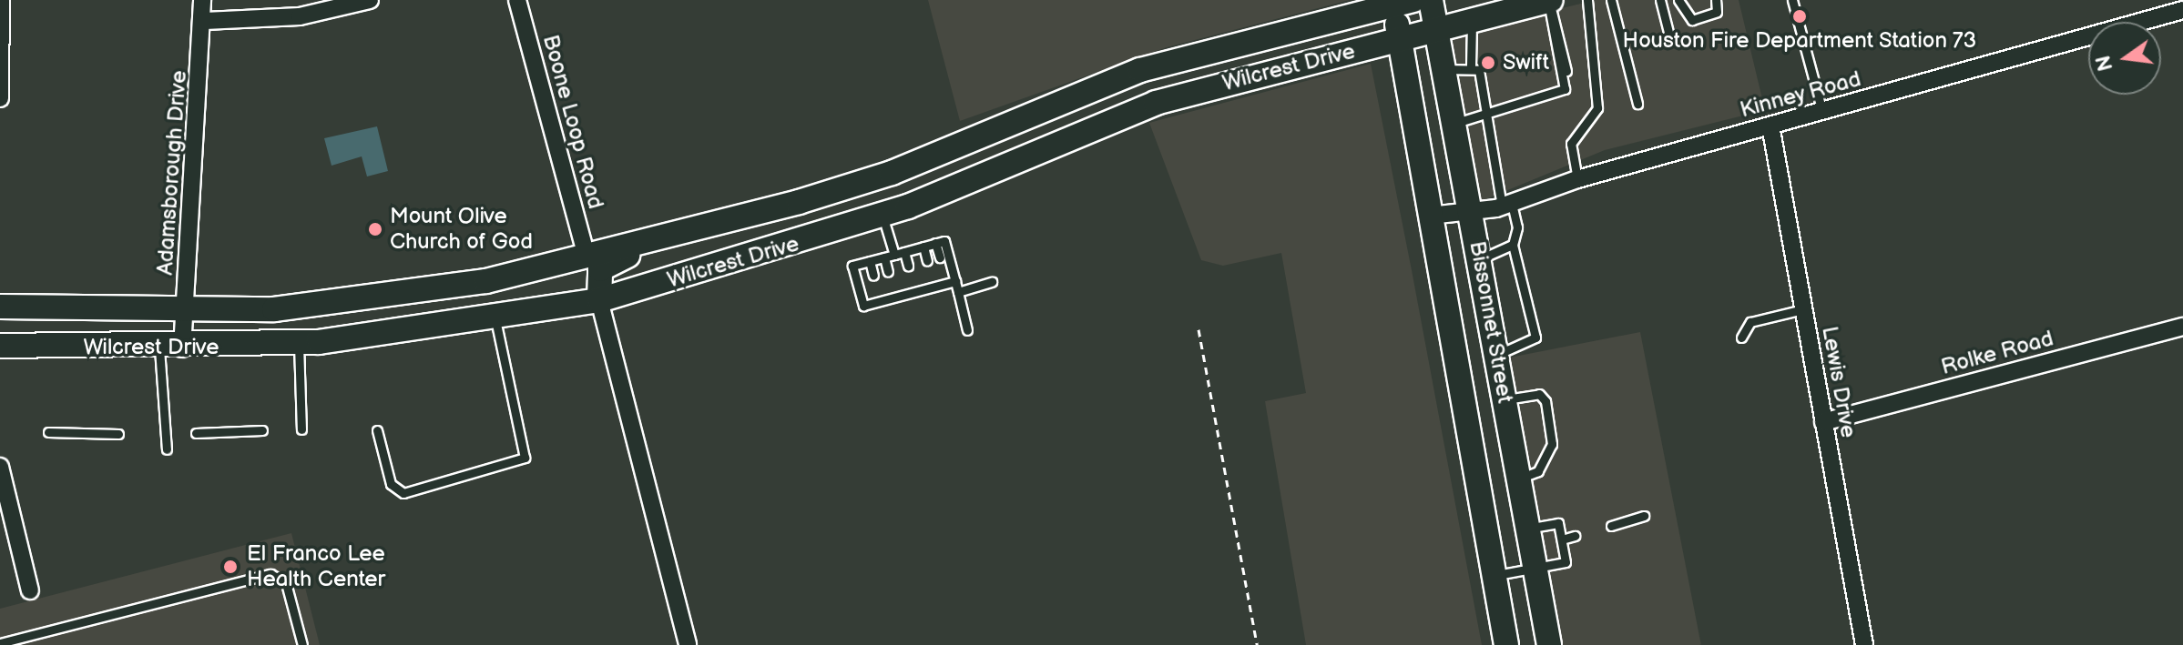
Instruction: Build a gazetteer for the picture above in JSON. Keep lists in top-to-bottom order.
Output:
{
  "streets": {
    "main road": ["Wilcrest Drive", "Bissonnet Street"],
    "street": [
      "Kinney Road",
      "Boone Loop Road",
      "Adamsborough Drive",
      "Rolke Road",
      "Lewis Drive"
    ]
  },
  "crossings": [
    ["Wilcrest Drive", "Boone Loop Road"],
    ["Wilcrest Drive", "Adamsborough Drive"],
    ["Wilcrest Drive", "Bissonnet Street"],
    ["Kinney Road", "Bissonnet Street"],
    ["Kinney Road", "Lewis Drive"],
    ["Rolke Road", "Lewis Drive"]
  ],
  "places": [
    "Houston Fire Department Station 73",
    "Swift",
    "Mount Olive Church of God",
    "El Franco Lee Health Center"
  ],
  "north": "left"
}
